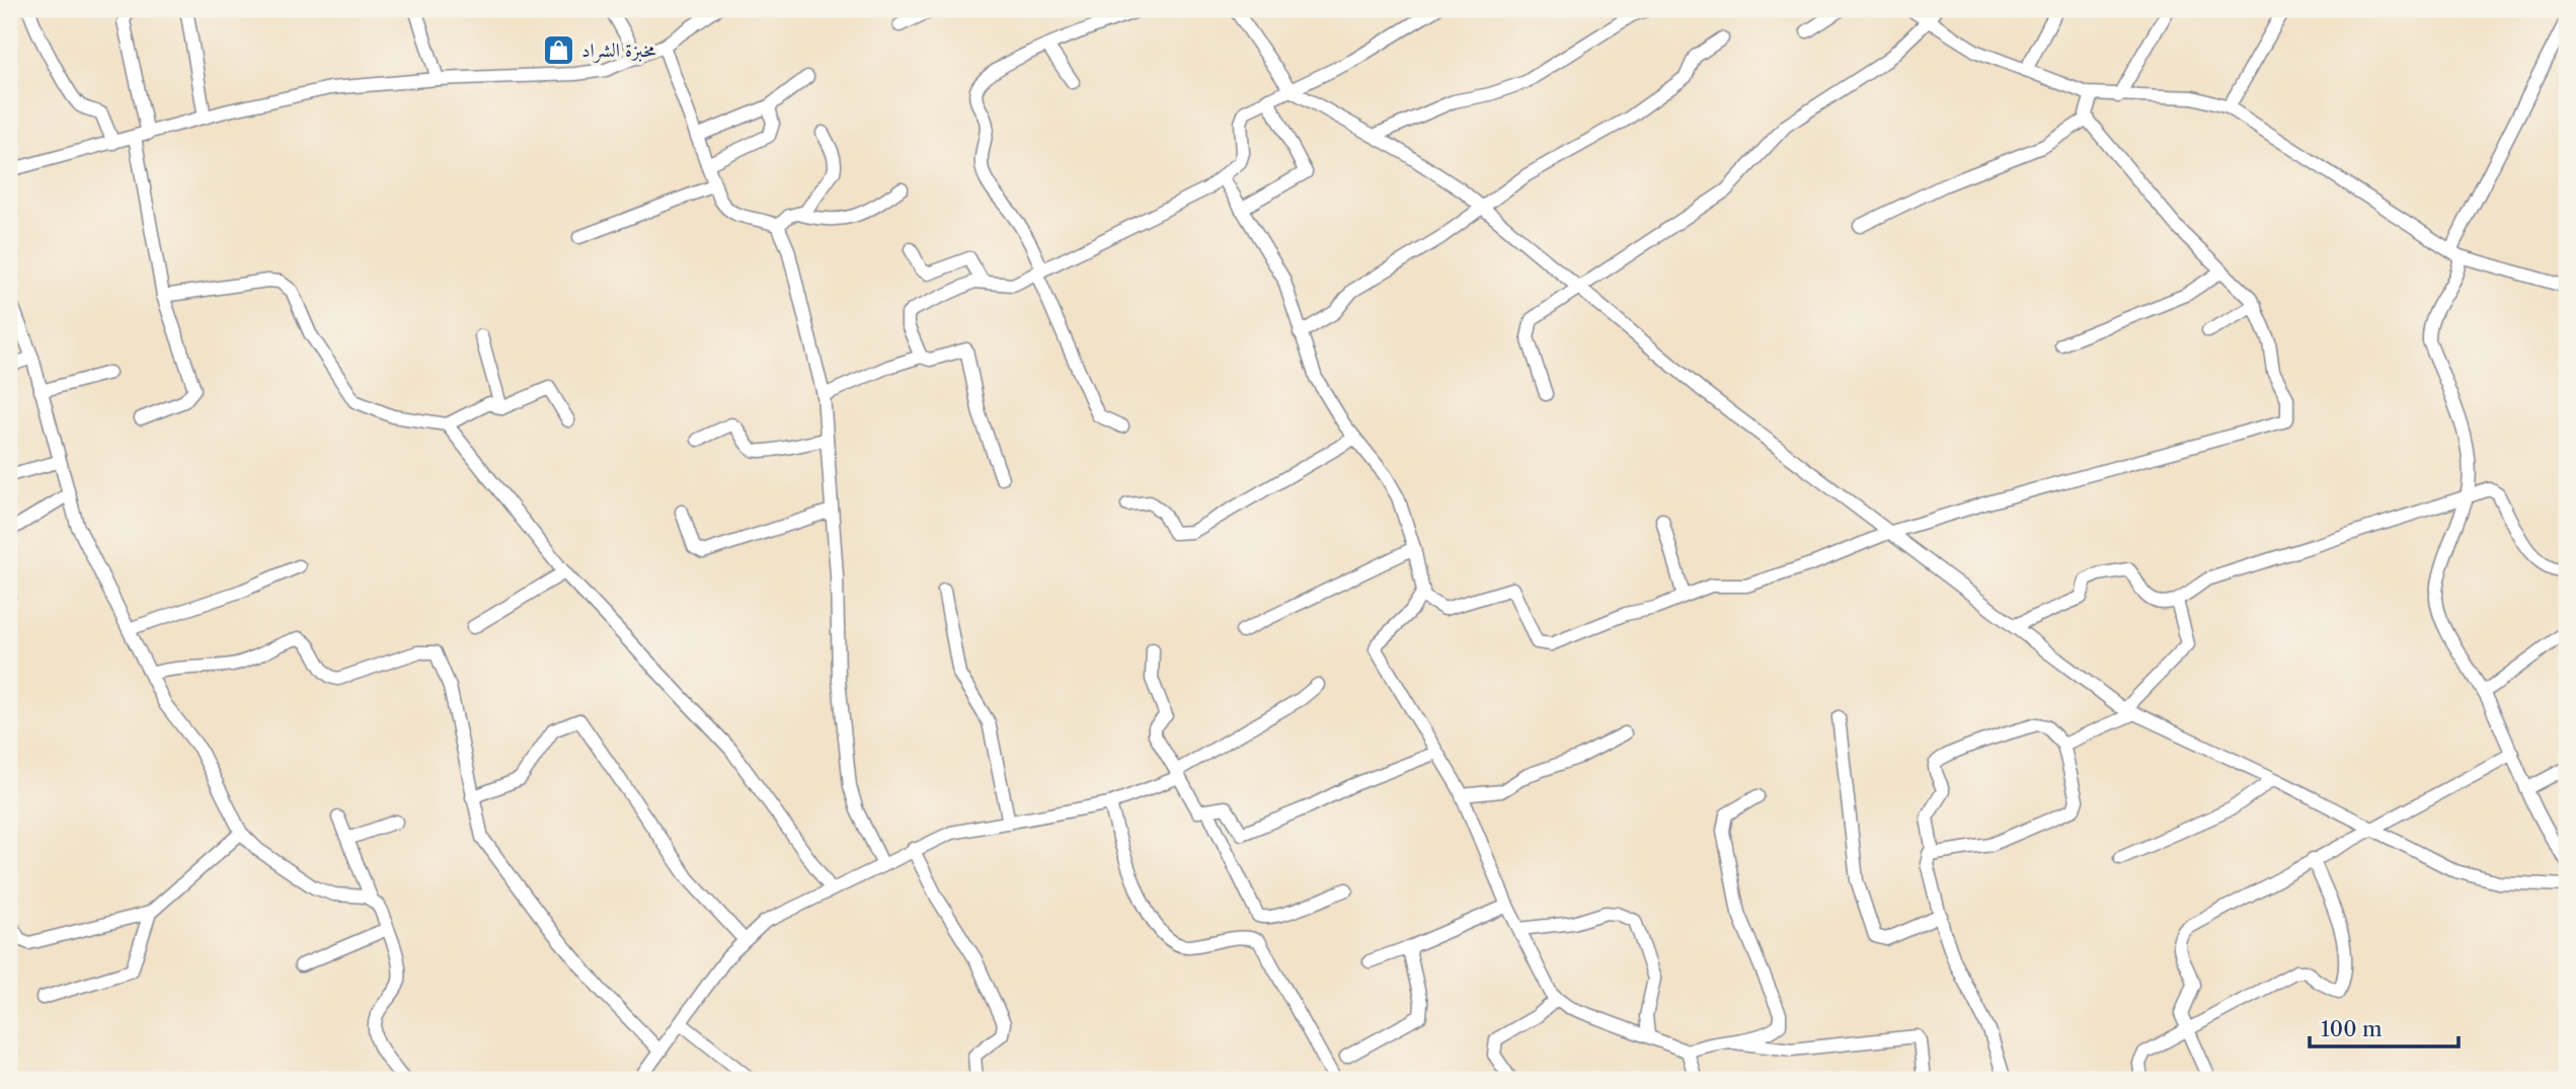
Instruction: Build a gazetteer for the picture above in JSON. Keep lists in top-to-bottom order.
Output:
{
  "places": {
    "shop": ["مخبزة الشراد"]
  },
  "scale_bar": "100 m"
}
